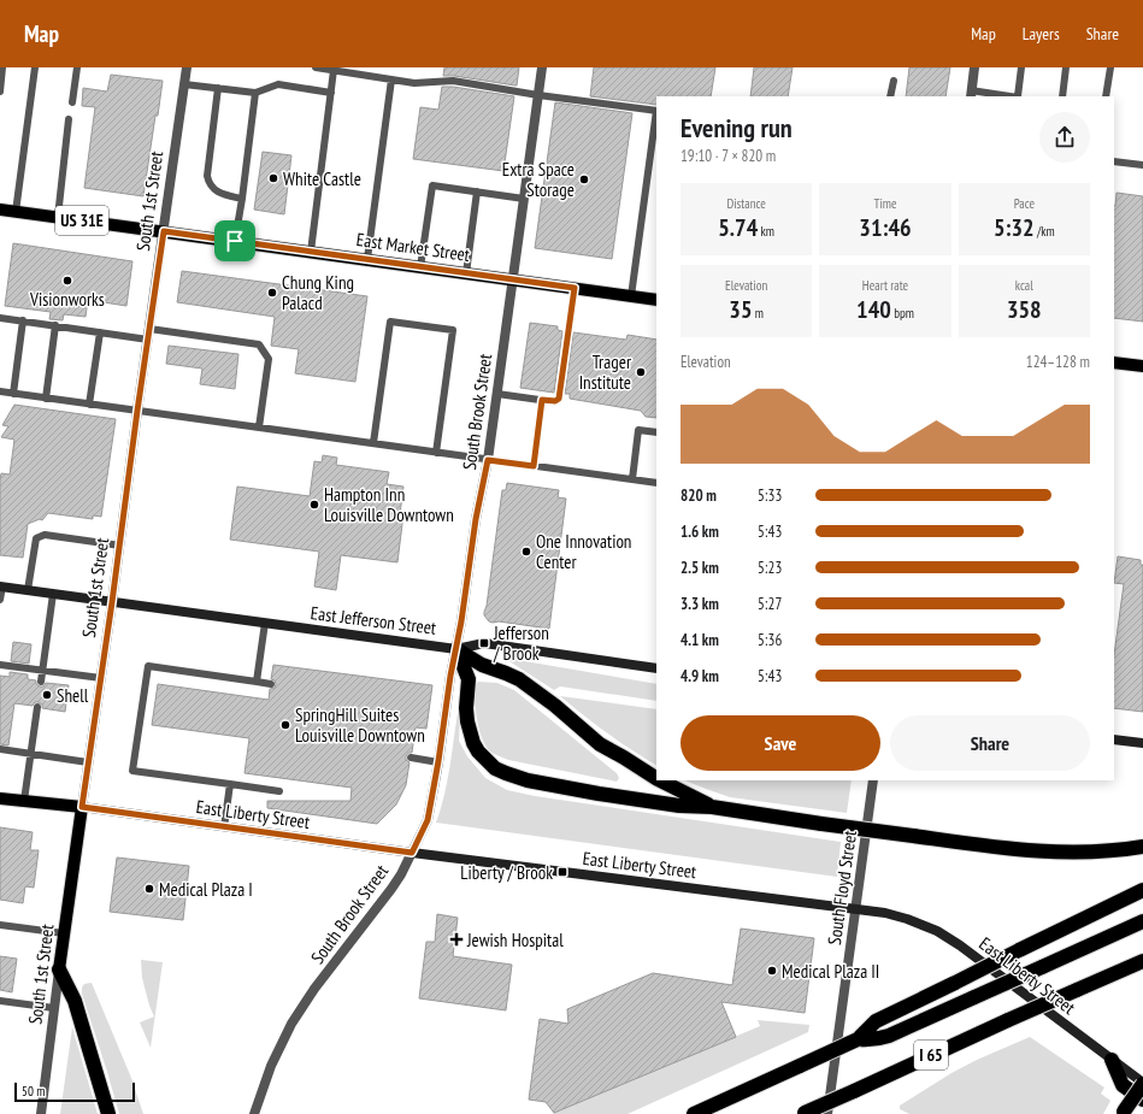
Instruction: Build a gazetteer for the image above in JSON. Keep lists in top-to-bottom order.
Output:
{
  "streets": {
    "highway": ["I 65"],
    "main road": [
      "South 1st Street",
      "US 31E",
      "East Market Street",
      "East Jefferson Street",
      "East Liberty Street"
    ],
    "street": ["South Brook Street", "South Floyd Street"]
  },
  "crossings": [
    ["South 1st Street", "US 31E"],
    ["South 1st Street", "East Market Street"],
    ["South 1st Street", "East Jefferson Street"],
    ["South 1st Street", "East Liberty Street"],
    ["US 31E", "East Market Street"],
    ["East Market Street", "South Brook Street"],
    ["South Brook Street", "East Jefferson Street"],
    ["South Brook Street", "East Liberty Street"],
    ["East Liberty Street", "South Floyd Street"]
  ],
  "places": {
    "other": [
      "White Castle",
      "Extra Space Storage",
      "Visionworks",
      "Chung King Palacd",
      "Trager Institute",
      "Hampton Inn Louisville Downtown",
      "One Innovation Center",
      "Shell",
      "SpringHill Suites Louisville Downtown",
      "Medical Plaza I",
      "Medical Plaza II"
    ],
    "transit": ["Jefferson / Brook", "Liberty / Brook"],
    "health": ["Jewish Hospital"]
  },
  "scale_bar": "50 m",
  "page": {
    "header": "Map",
    "nav": ["Map", "Layers", "Share"],
    "heading": ["Evening run", "19:10 · 7 × 820 m"],
    "stats": [
      ["Distance", "5.74 km"],
      ["Time", "31:46"],
      ["Pace", "5:32 /km"],
      ["Elevation", "35 m"],
      ["Heart rate", "140 bpm"],
      ["kcal", "358"]
    ],
    "chart": ["Elevation", "124–128 m"],
    "list": [
      {
        "name": "820 m",
        "note": "5:33"
      },
      {
        "name": "1.6 km",
        "note": "5:43"
      },
      {
        "name": "2.5 km",
        "note": "5:23"
      },
      {
        "name": "3.3 km",
        "note": "5:27"
      },
      {
        "name": "4.1 km",
        "note": "5:36"
      },
      {
        "name": "4.9 km",
        "note": "5:43"
      }
    ],
    "buttons": ["Save", "Share"],
    "scale": "50 m"
  }
}
